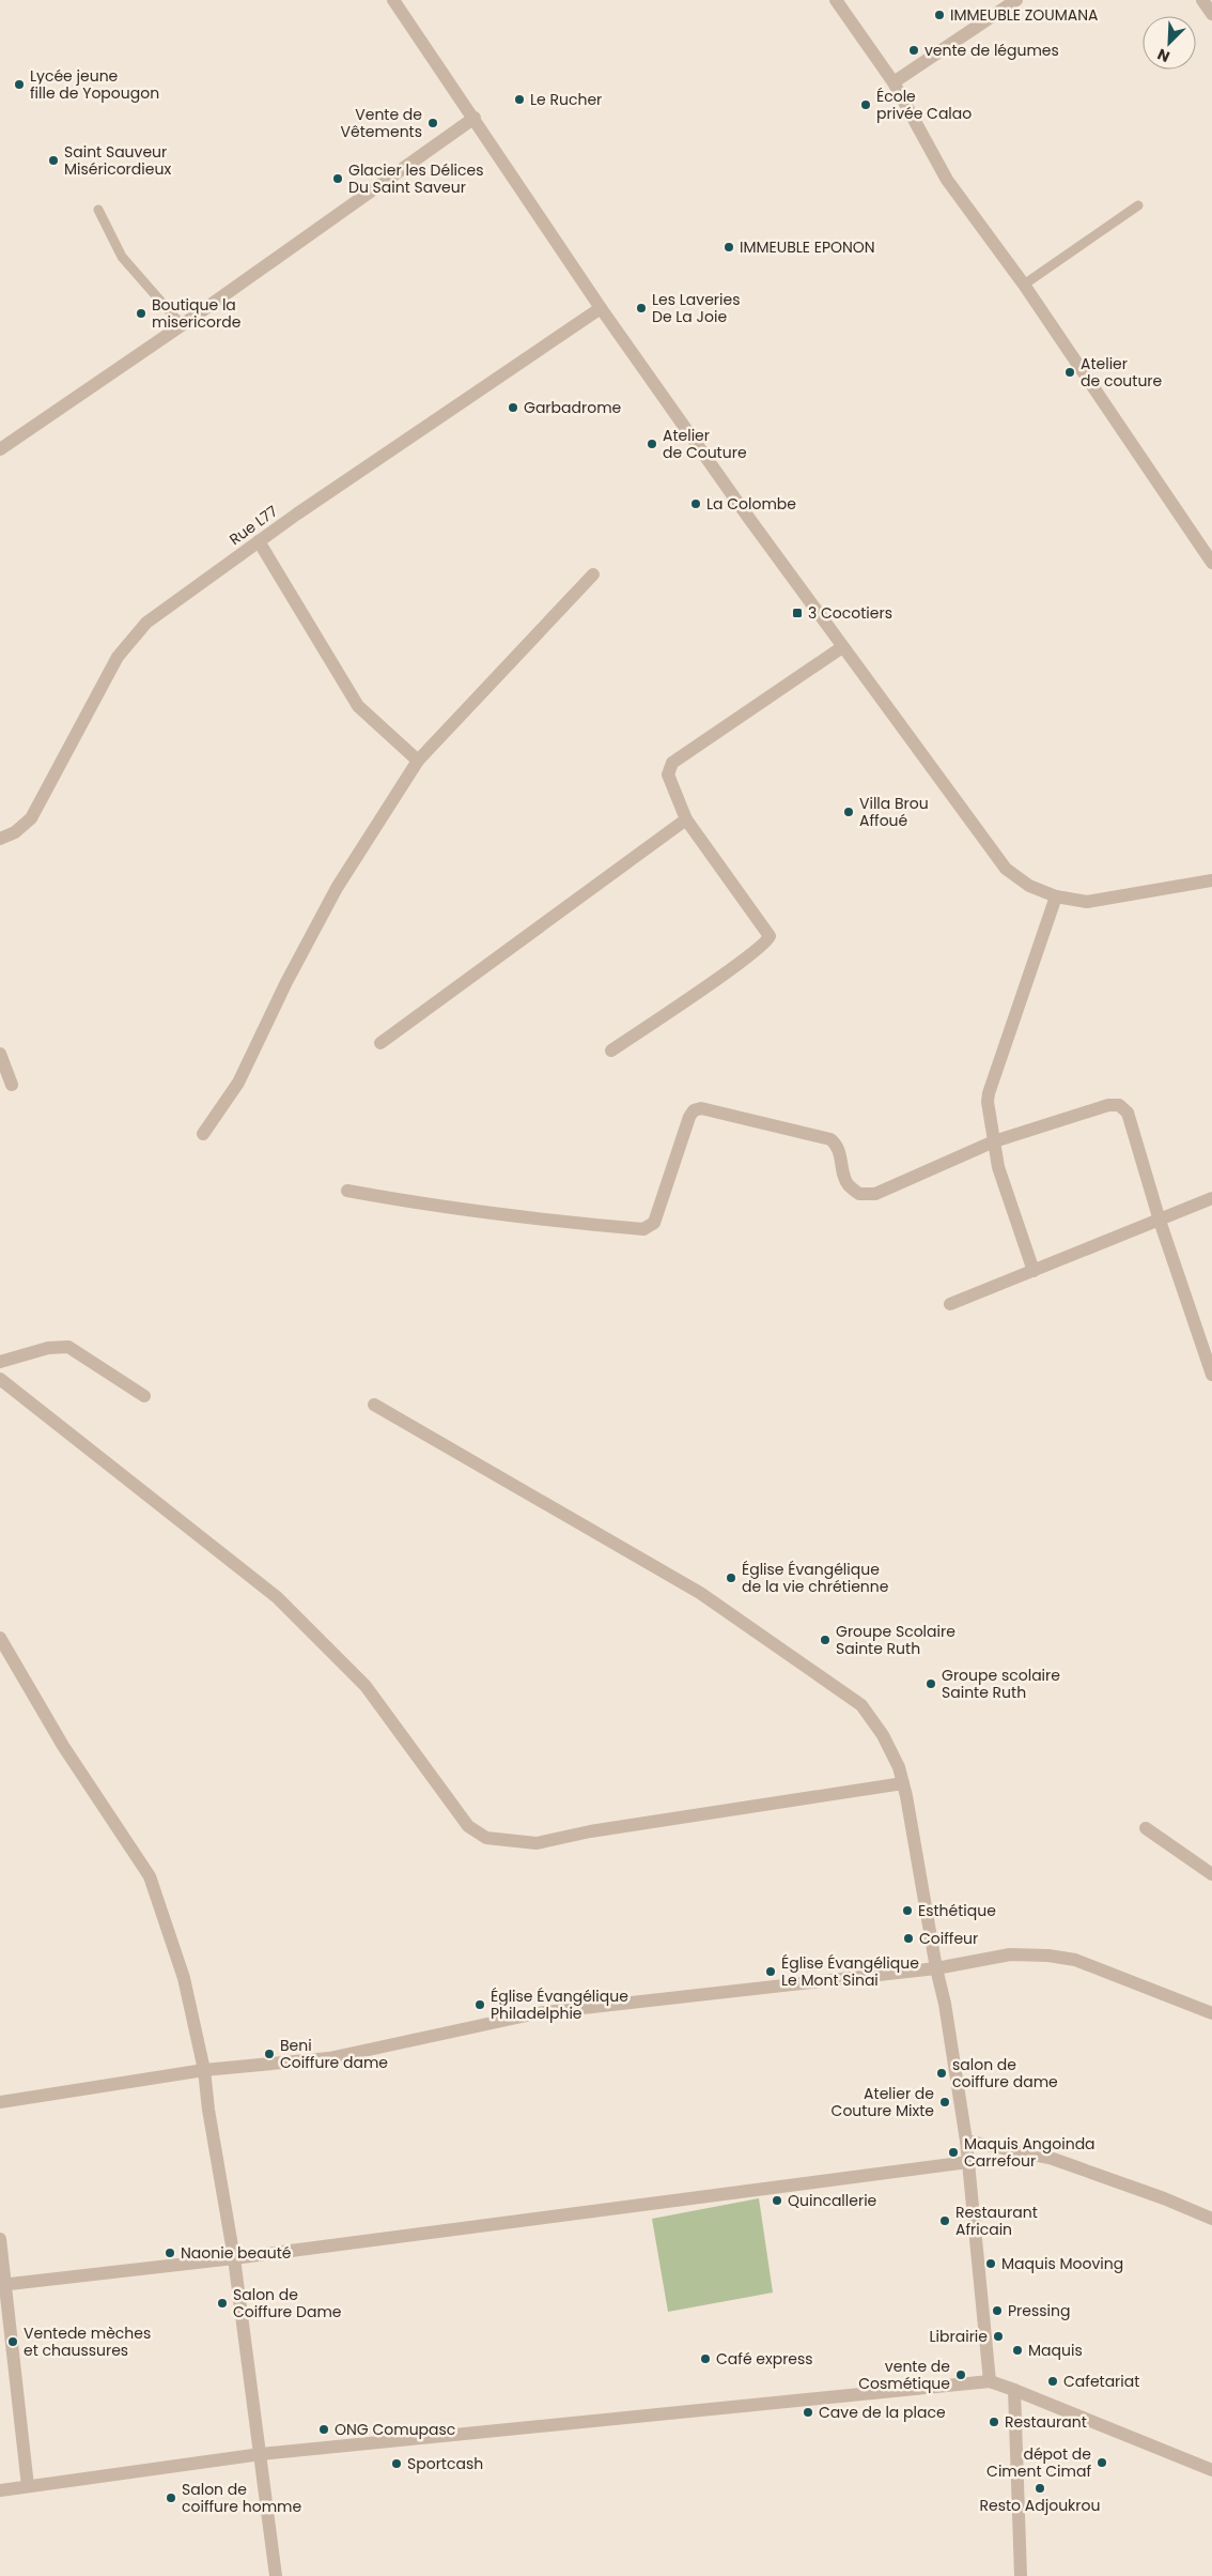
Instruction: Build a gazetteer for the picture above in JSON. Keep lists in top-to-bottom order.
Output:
{
  "streets": {
    "street": ["Rue L77"]
  },
  "places": {
    "other": [
      "IMMEUBLE ZOUMANA",
      "vente de légumes",
      "Lycée jeune fille de Yopougon",
      "Le Rucher",
      "École privée Calao",
      "Vente de Vêtements",
      "Saint Sauveur Miséricordieux",
      "Glacier les Délices Du Saint Saveur",
      "IMMEUBLE EPONON",
      "Les Laveries De La Joie",
      "Boutique la misericorde",
      "Atelier de couture",
      "Garbadrome",
      "Atelier de Couture",
      "La Colombe",
      "Villa Brou Affoué",
      "Église Évangélique de la vie chrétienne",
      "Groupe Scolaire Sainte Ruth",
      "Groupe scolaire Sainte Ruth",
      "Esthétique",
      "Coiffeur",
      "Église Évangélique Le Mont Sinai",
      "Église Évangélique Philadelphie",
      "Beni Coiffure dame",
      "salon de coiffure dame",
      "Atelier de Couture Mixte",
      "Maquis Angoinda Carrefour",
      "Quincallerie",
      "Restaurant Africain",
      "Naonie beauté",
      "Maquis Mooving",
      "Salon de Coiffure Dame",
      "Pressing",
      "Librairie",
      "Ventede mèches et chaussures",
      "Maquis",
      "Café express",
      "vente de Cosmétique",
      "Cafetariat",
      "Cave de la place",
      "Restaurant",
      "ONG Comupasc",
      "dépot de Ciment Cimaf",
      "Sportcash",
      "Resto Adjoukrou",
      "Salon de coiffure homme"
    ],
    "transit": ["3 Cocotiers"]
  },
  "north": "bottom left"
}
